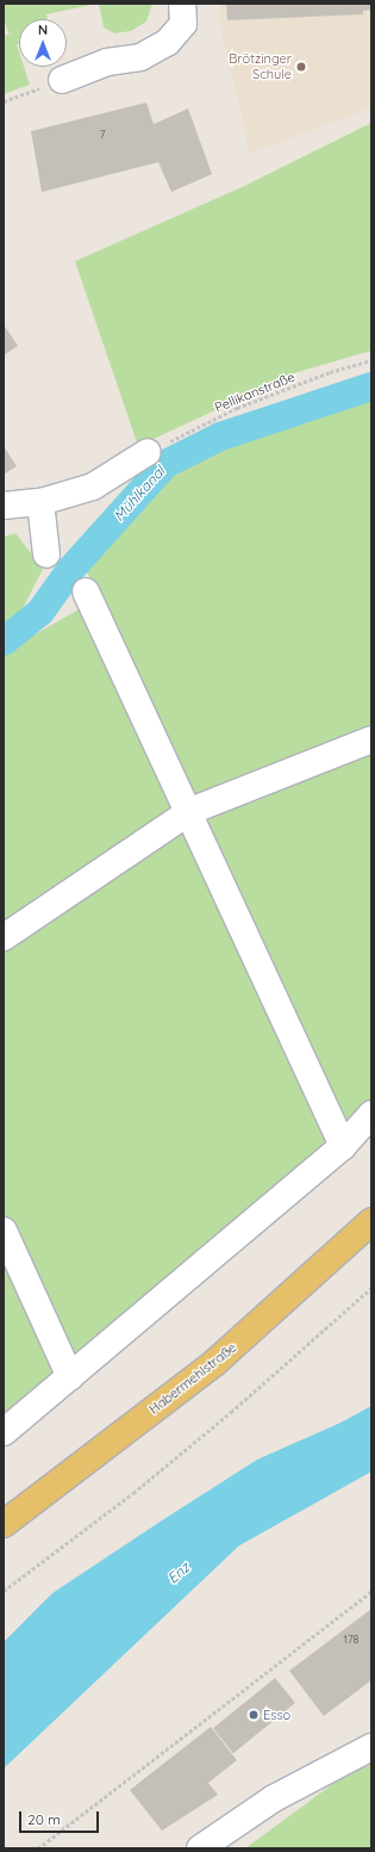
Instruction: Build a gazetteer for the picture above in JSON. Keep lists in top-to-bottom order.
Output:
{
  "streets": {
    "main road": ["Habermehlstraße"],
    "path": ["Pellikanstraße"]
  },
  "water": ["Mühlkanal", "Enz"],
  "places": ["Brötzinger Schule", "Esso"],
  "house_numbers": ["7", "178"],
  "scale_bar": "20 m",
  "north": "top"
}
